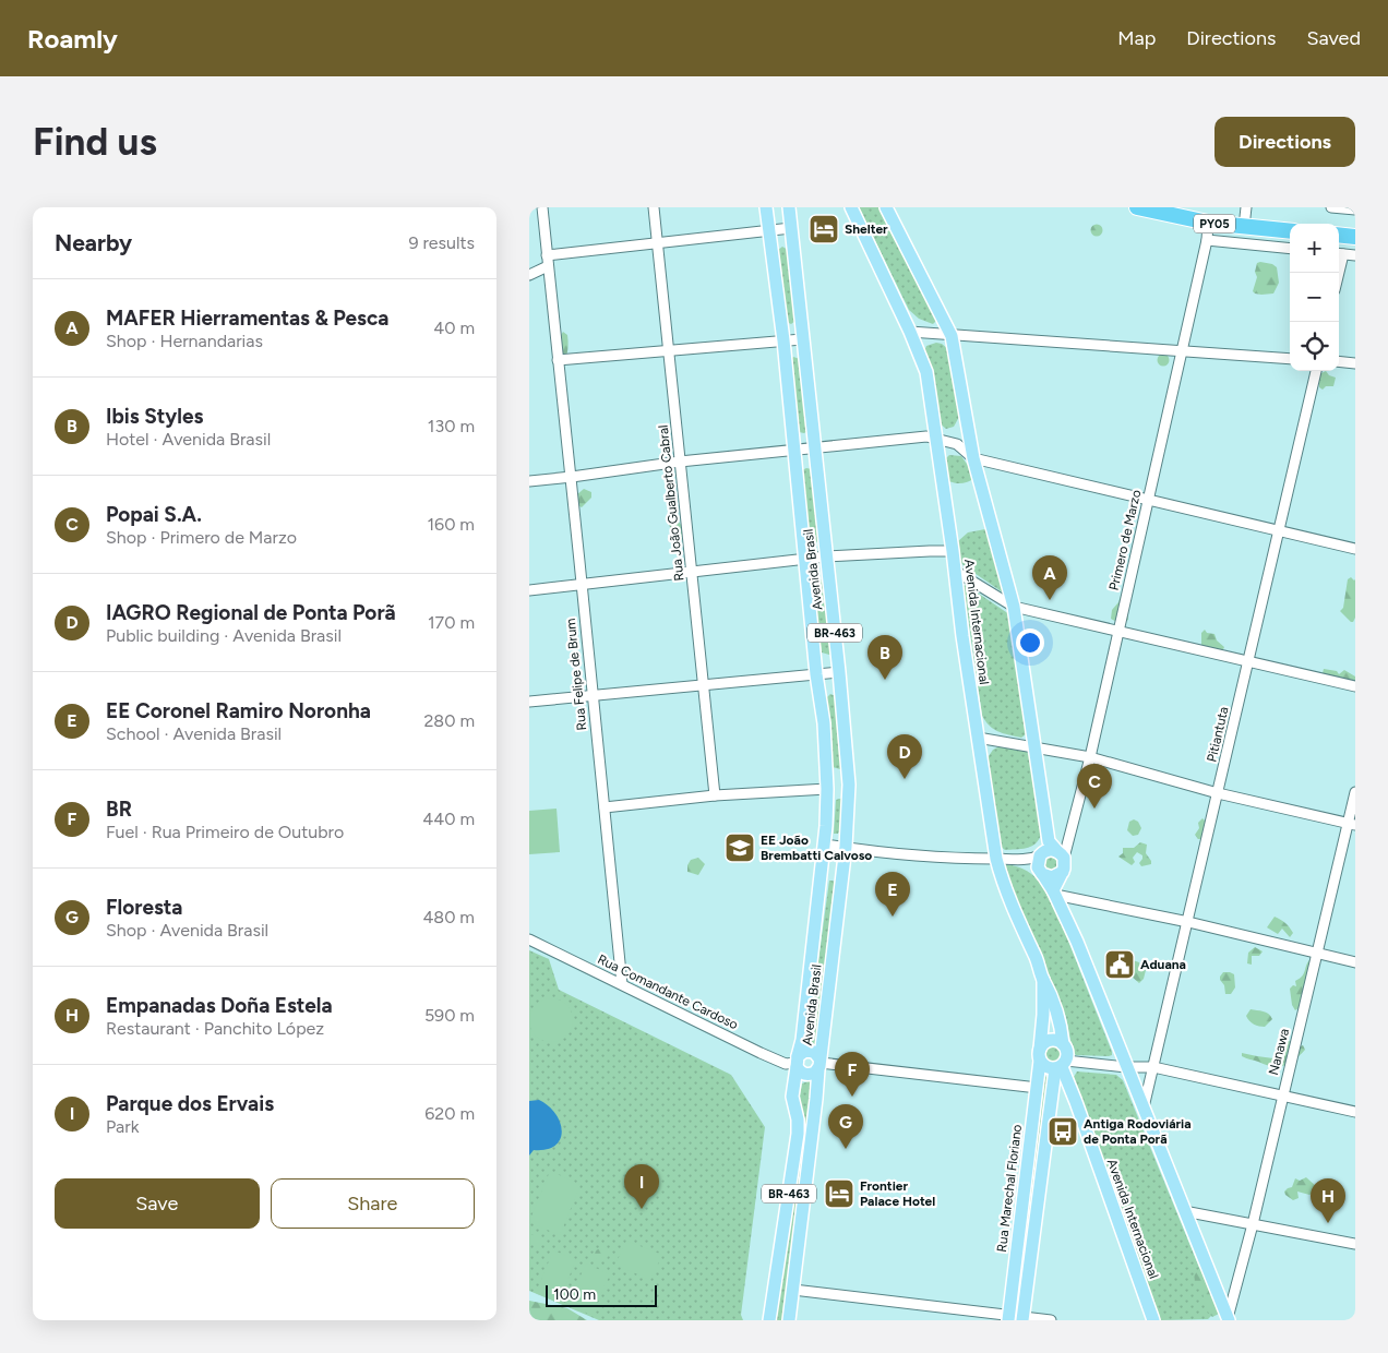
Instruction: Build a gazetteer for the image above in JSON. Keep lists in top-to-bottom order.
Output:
{
  "streets": {
    "highway": ["PY05"],
    "main road": [
      "Avenida Brasil",
      "Avenida Internacional",
      "BR-463",
      "Rua Marechal Floriano"
    ],
    "street": [
      "Rua João Gualberto Cabral",
      "Primero de Marzo",
      "Rua Felipe de Brum",
      "Pitiantuta",
      "Rua Comandante Cardoso",
      "Nanawa"
    ]
  },
  "crossings": [
    ["PY05", "Primero de Marzo"],
    ["Avenida Brasil", "Rua Comandante Cardoso"],
    ["Avenida Internacional", "Rua Marechal Floriano"],
    ["Rua Felipe de Brum", "Rua Comandante Cardoso"]
  ],
  "places": {
    "hotel": ["Shelter", "Frontier Palace Hotel"],
    "school or university": ["EE João Brembatti Calvoso"],
    "public building": ["Aduana"],
    "bus stop": ["Antiga Rodoviária de Ponta Porã"]
  },
  "scale_bar": "100 m",
  "page": {
    "header": "Roamly",
    "nav": ["Map", "Directions", "Saved"],
    "buttons": [
      "Directions",
      ["Save", "Share"]
    ],
    "title": "Find us",
    "heading": ["Nearby", "9 results"],
    "map_buttons": ["+", "−"],
    "list": [
      {
        "mark": "A",
        "name": "MAFER Hierramentas & Pesca",
        "note": "Shop · Hernandarias",
        "value": "40 m"
      },
      {
        "mark": "B",
        "name": "Ibis Styles",
        "note": "Hotel · Avenida Brasil",
        "value": "130 m"
      },
      {
        "mark": "C",
        "name": "Popai S.A.",
        "note": "Shop · Primero de Marzo",
        "value": "160 m"
      },
      {
        "mark": "D",
        "name": "IAGRO Regional de Ponta Porã",
        "note": "Public building · Avenida Brasil",
        "value": "170 m"
      },
      {
        "mark": "E",
        "name": "EE Coronel Ramiro Noronha",
        "note": "School · Avenida Brasil",
        "value": "280 m"
      },
      {
        "mark": "F",
        "name": "BR",
        "note": "Fuel · Rua Primeiro de Outubro",
        "value": "440 m"
      },
      {
        "mark": "G",
        "name": "Floresta",
        "note": "Shop · Avenida Brasil",
        "value": "480 m"
      },
      {
        "mark": "H",
        "name": "Empanadas Doña Estela",
        "note": "Restaurant · Panchito López",
        "value": "590 m"
      },
      {
        "mark": "I",
        "name": "Parque dos Ervais",
        "note": "Park",
        "value": "620 m"
      }
    ],
    "pins": [
      "A",
      "B",
      "D",
      "C",
      "E",
      "F",
      "G",
      "I",
      "H"
    ],
    "scale": "100 m"
  }
}
